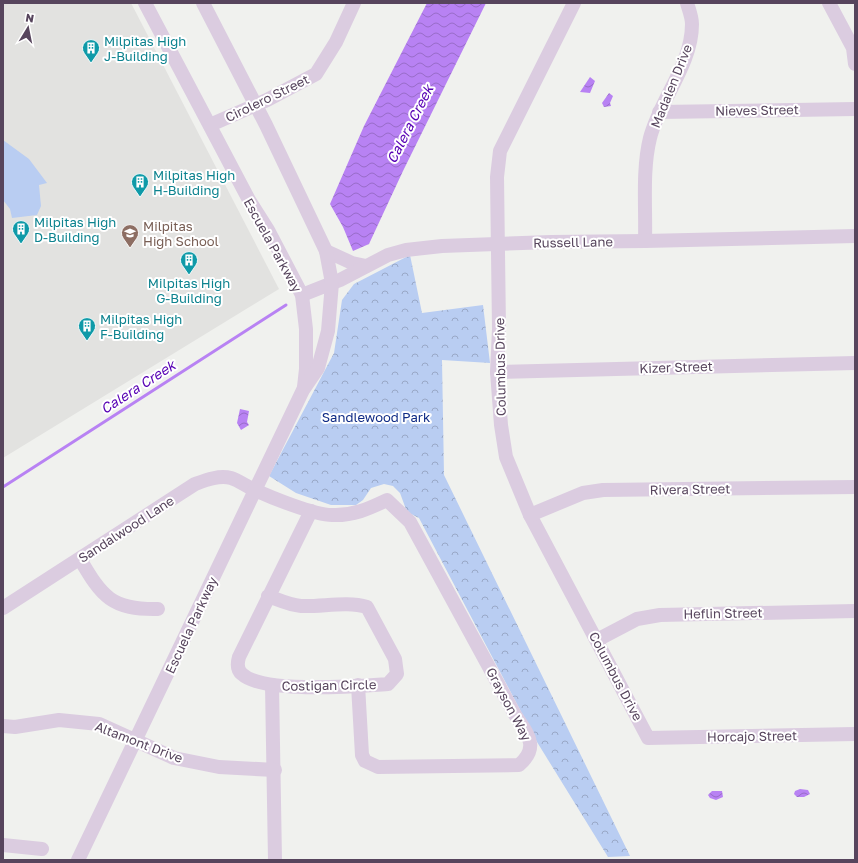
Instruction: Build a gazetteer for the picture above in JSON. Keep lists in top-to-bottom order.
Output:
{
  "streets": {
    "street": [
      "Madalen Drive",
      "Cirolero Street",
      "Nieves Street",
      "Russell Lane",
      "Escuela Parkway",
      "Columbus Drive",
      "Kizer Street",
      "Rivera Street",
      "Sandalwood Lane",
      "Heflin Street",
      "Costigan Circle",
      "Grayson Way",
      "Horcajo Street",
      "Altamont Drive"
    ]
  },
  "crossings": [
    ["Madalen Drive", "Nieves Street"],
    ["Madalen Drive", "Russell Lane"],
    ["Cirolero Street", "Escuela Parkway"],
    ["Russell Lane", "Escuela Parkway"],
    ["Russell Lane", "Columbus Drive"],
    ["Escuela Parkway", "Sandalwood Lane"],
    ["Escuela Parkway", "Altamont Drive"],
    ["Columbus Drive", "Kizer Street"],
    ["Columbus Drive", "Rivera Street"],
    ["Columbus Drive", "Heflin Street"],
    ["Columbus Drive", "Horcajo Street"],
    ["Sandalwood Lane", "Grayson Way"],
    ["Costigan Circle", "Grayson Way"]
  ],
  "water": ["Calera Creek"],
  "parks": ["Sandlewood Park"],
  "places": {
    "building": [
      "Milpitas High J-Building",
      "Milpitas High H-Building",
      "Milpitas High D-Building",
      "Milpitas High G-Building",
      "Milpitas High F-Building"
    ],
    "school or university": ["Milpitas High School"]
  },
  "north": "top"
}
